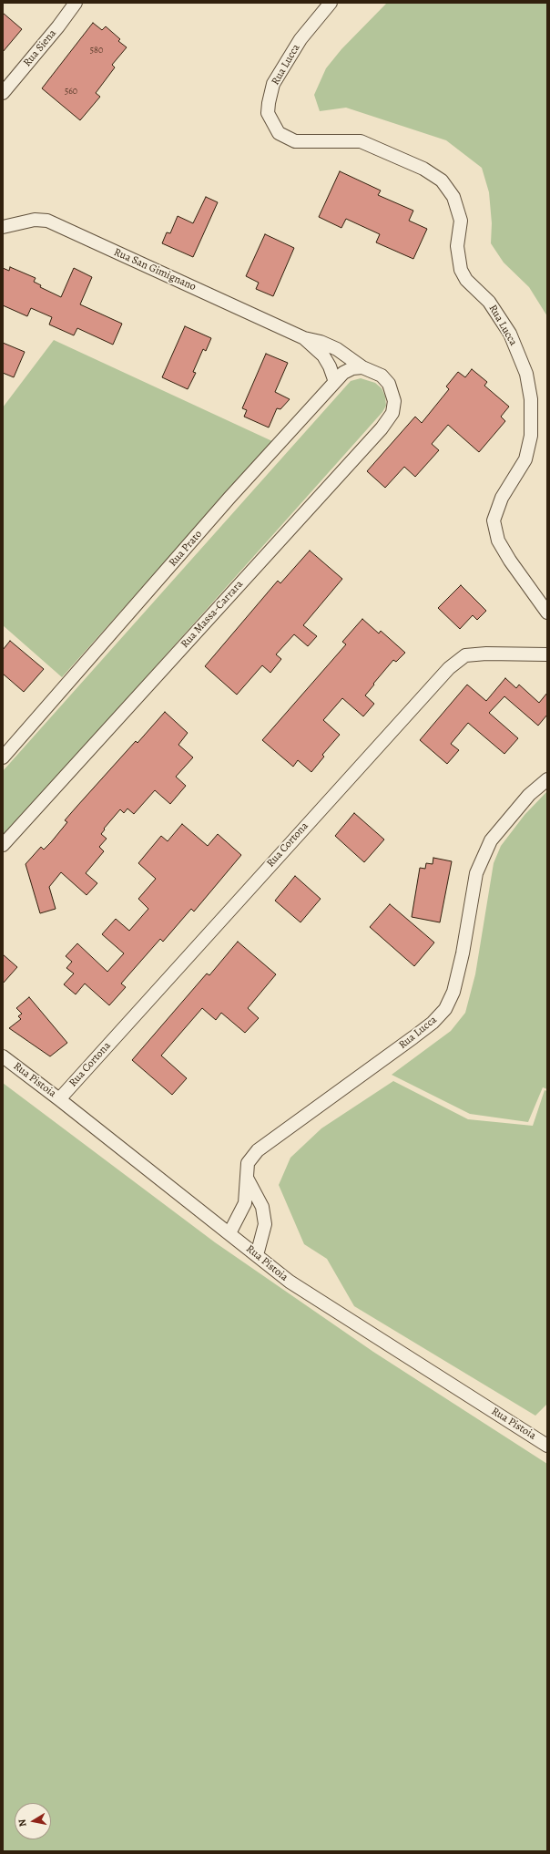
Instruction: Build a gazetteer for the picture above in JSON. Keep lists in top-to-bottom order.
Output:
{
  "streets": {
    "street": [
      "Rua Siena",
      "Rua Lucca",
      "Rua San Gimignano",
      "Rua Prato",
      "Rua Massa-Carrara",
      "Rua Cortona",
      "Rua Pistoia"
    ]
  },
  "crossings": [
    ["Rua Lucca", "Rua Pistoia"],
    ["Rua San Gimignano", "Rua Prato"],
    ["Rua San Gimignano", "Rua Massa-Carrara"],
    ["Rua Prato", "Rua Massa-Carrara"],
    ["Rua Cortona", "Rua Pistoia"]
  ],
  "house_numbers": ["580", "560"],
  "north": "left"
}
